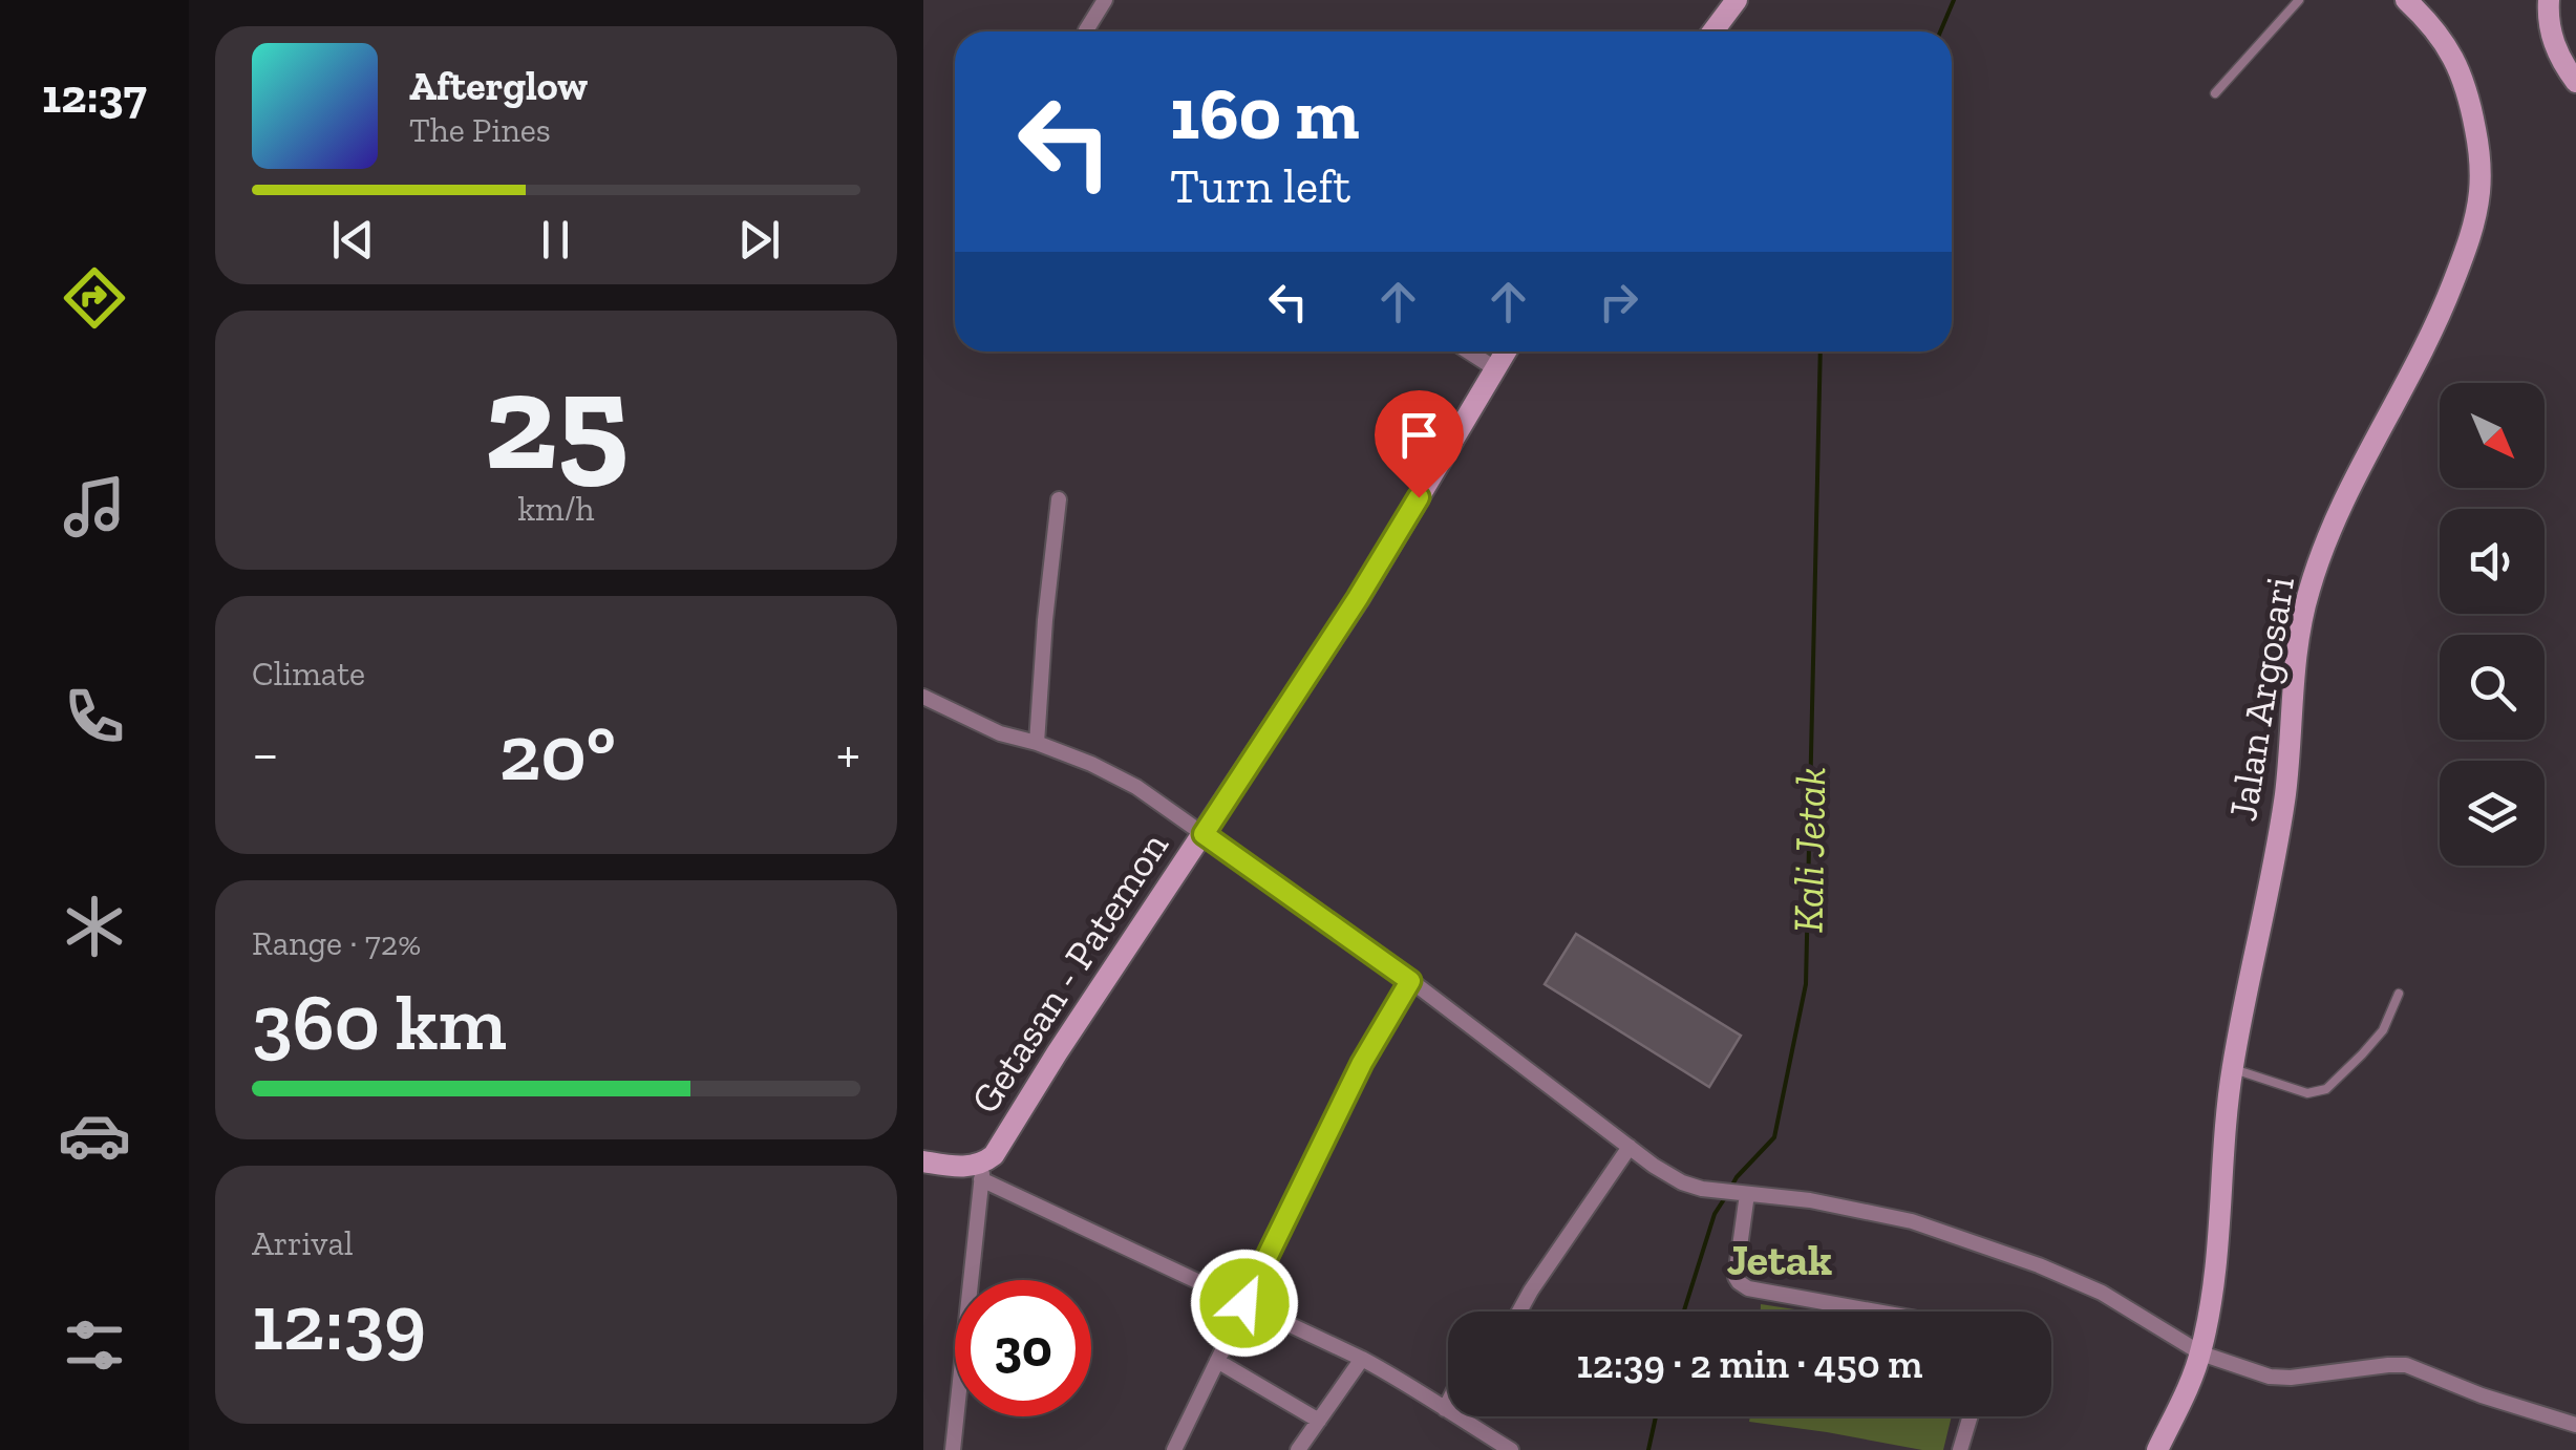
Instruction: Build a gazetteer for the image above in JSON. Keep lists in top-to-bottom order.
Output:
{
  "streets": {
    "street": ["Jalan Argosari", "Getasan - Patemon"]
  },
  "districts": ["Jetak"],
  "water": ["Kali Jetak"],
  "north": "bottom right",
  "page": {
    "tabs": "12:37",
    "turn": ["160 m", "Turn left"],
    "song": ["Afterglow", "The Pines"],
    "tile": [
      ["25", "km/h"],
      "Climate",
      ["Range · 72%", "360 km"],
      ["Arrival", "12:39"]
    ],
    "heat": ["−", "20°", "+"],
    "limit": "30",
    "trip": "12:39 · 2 min · 450 m"
  }
}
